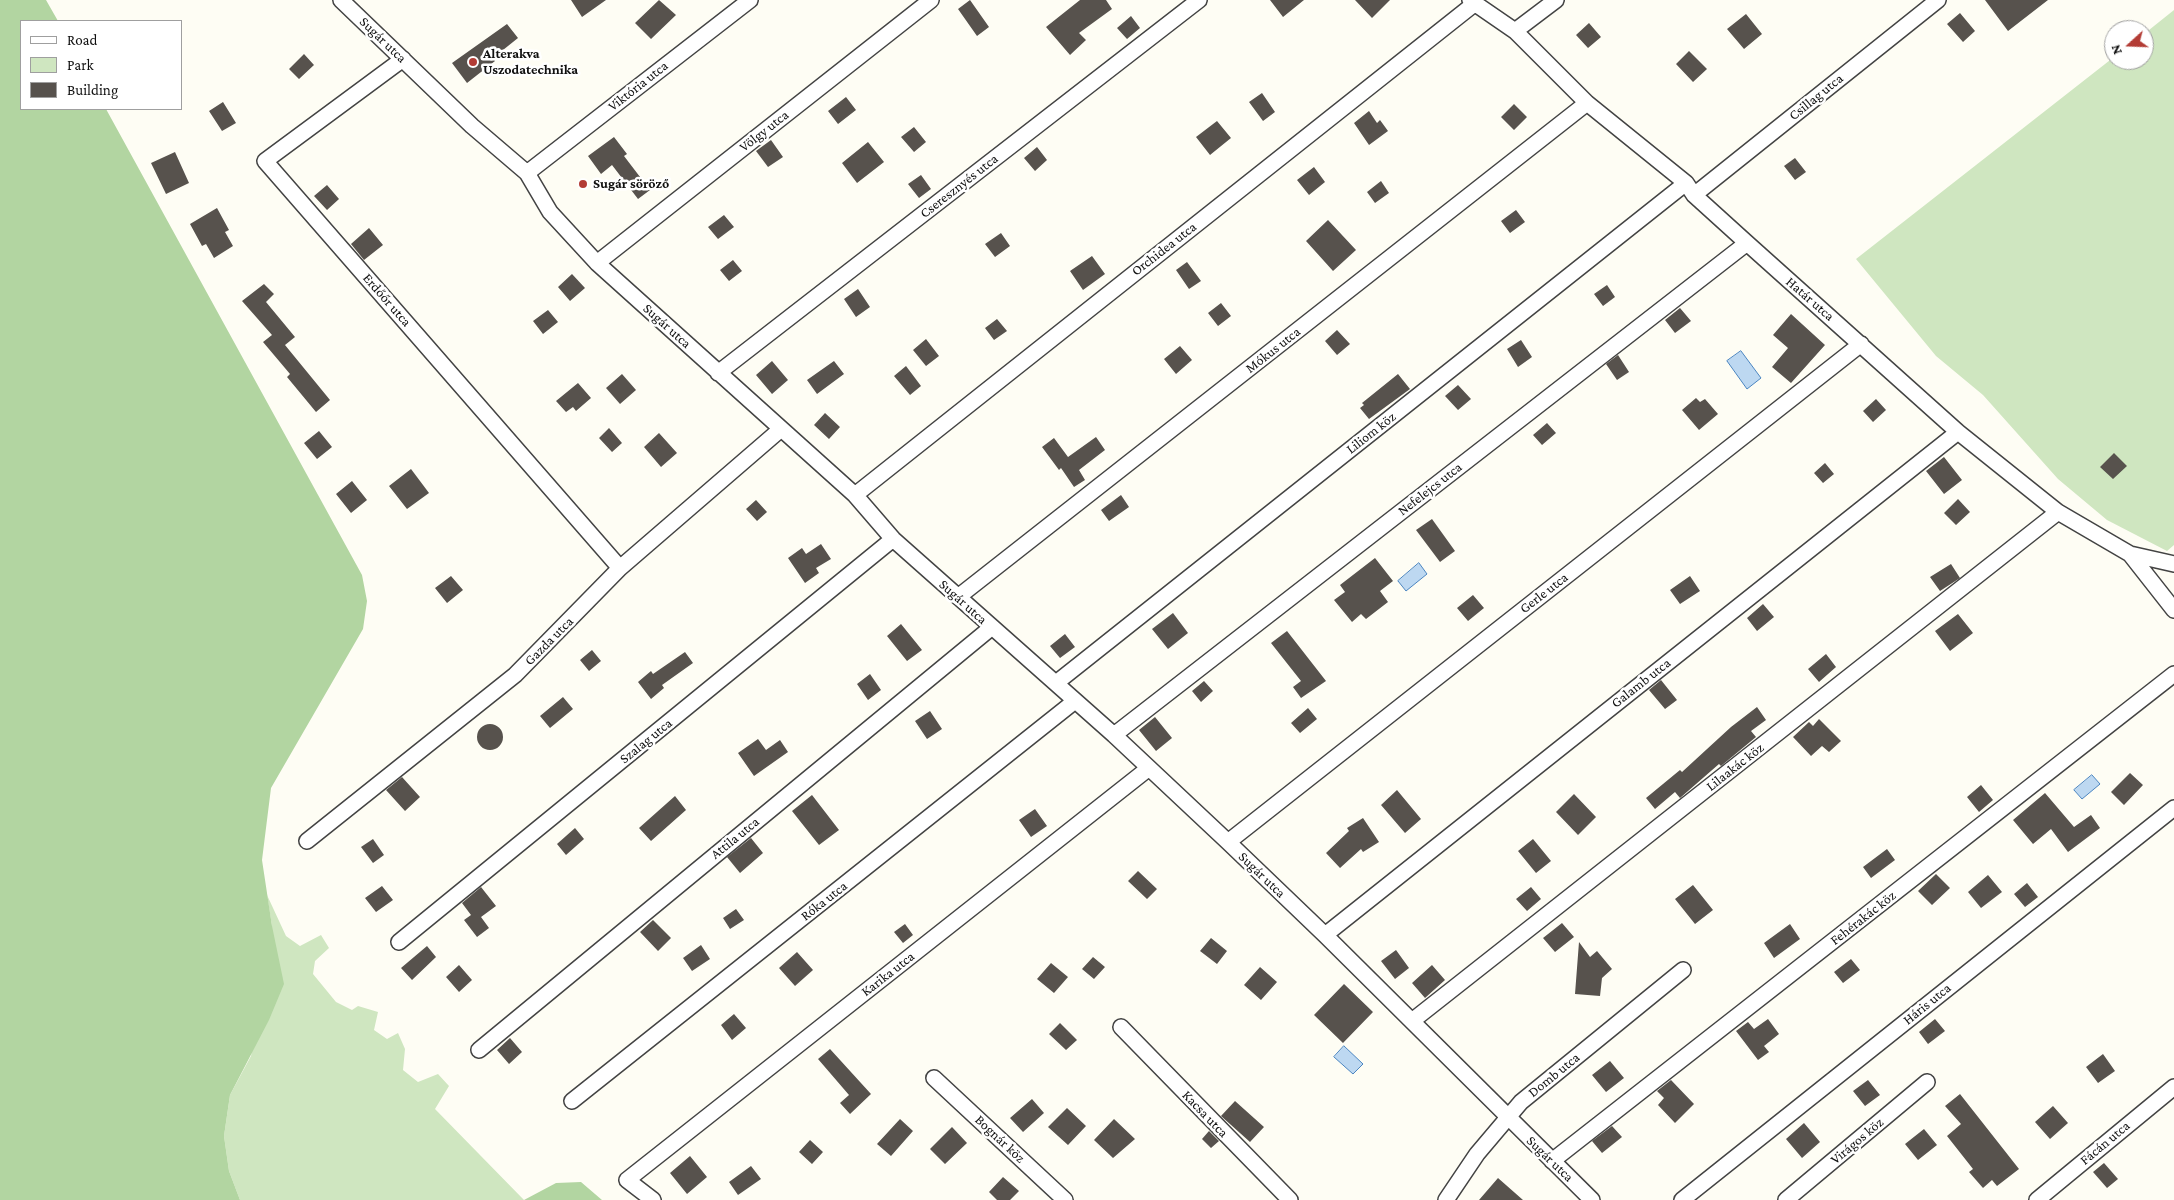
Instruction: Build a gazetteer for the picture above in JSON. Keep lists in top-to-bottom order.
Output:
{
  "streets": {
    "street": [
      "Sugár utca",
      "Viktória utca",
      "Csillag utca",
      "Völgy utca",
      "Cseresznyés utca",
      "Orchidea utca",
      "Határ utca",
      "Erdőőr utca",
      "Mókus utca",
      "Liliom köz",
      "Nefelejcs utca",
      "Gerle utca",
      "Gazda utca",
      "Galamb utca",
      "Szalag utca",
      "Lilaakác köz",
      "Attila utca",
      "Róka utca",
      "Fehérakác köz",
      "Karika utca",
      "Háris utca",
      "Domb utca",
      "Kacsa utca",
      "Bognár köz",
      "Virágos köz",
      "Fácán utca"
    ]
  },
  "crossings": [
    ["Sugár utca", "Viktória utca"],
    ["Sugár utca", "Völgy utca"],
    ["Sugár utca", "Cseresznyés utca"],
    ["Sugár utca", "Orchidea utca"],
    ["Sugár utca", "Erdőőr utca"],
    ["Sugár utca", "Mókus utca"],
    ["Sugár utca", "Liliom köz"],
    ["Sugár utca", "Nefelejcs utca"],
    ["Sugár utca", "Gerle utca"],
    ["Sugár utca", "Gazda utca"],
    ["Sugár utca", "Galamb utca"],
    ["Sugár utca", "Szalag utca"],
    ["Sugár utca", "Lilaakác köz"],
    ["Sugár utca", "Attila utca"],
    ["Sugár utca", "Róka utca"],
    ["Sugár utca", "Fehérakác köz"],
    ["Sugár utca", "Karika utca"],
    ["Sugár utca", "Domb utca"],
    ["Csillag utca", "Határ utca"],
    ["Csillag utca", "Liliom köz"],
    ["Orchidea utca", "Határ utca"],
    ["Határ utca", "Mókus utca"],
    ["Határ utca", "Liliom köz"],
    ["Határ utca", "Nefelejcs utca"],
    ["Határ utca", "Gerle utca"],
    ["Határ utca", "Galamb utca"],
    ["Határ utca", "Lilaakác köz"],
    ["Erdőőr utca", "Gazda utca"]
  ],
  "places": ["Alterakva Uszodatechnika", "Sugár söröző"],
  "legend": ["Road", "Park", "Building"],
  "north": "left"
}
